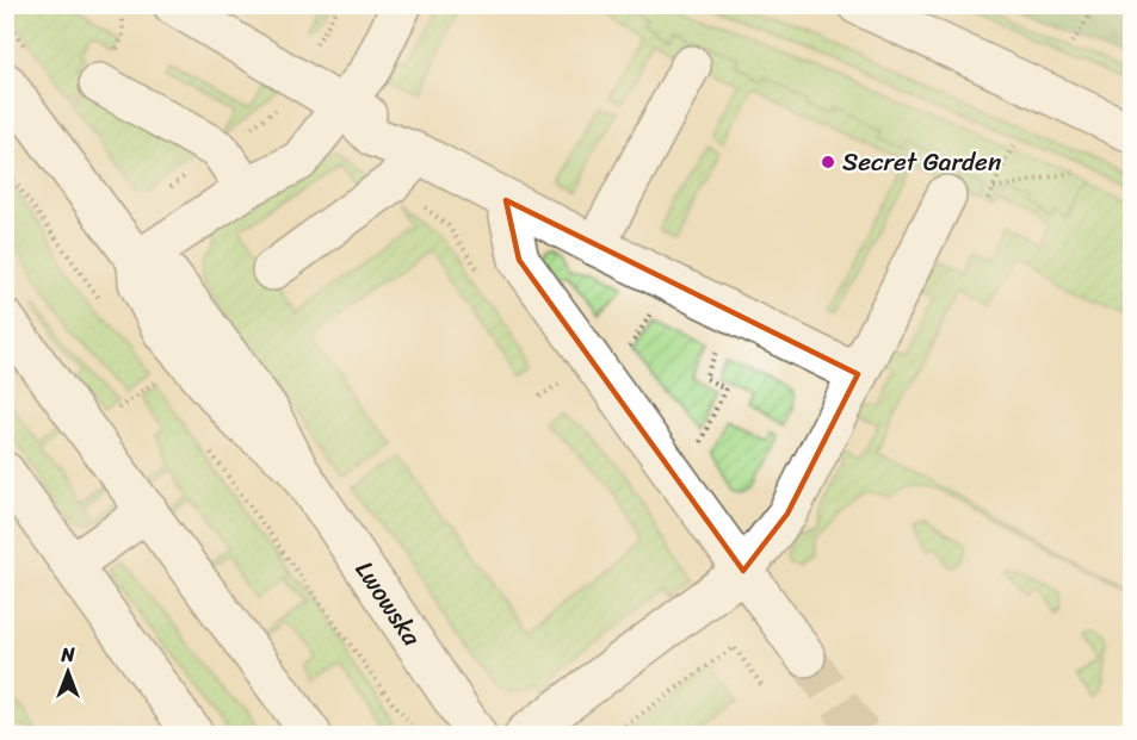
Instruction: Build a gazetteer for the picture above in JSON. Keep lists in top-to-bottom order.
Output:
{
  "streets": {
    "street": ["Lwowska"]
  },
  "places": ["Secret Garden"],
  "north": "top"
}
